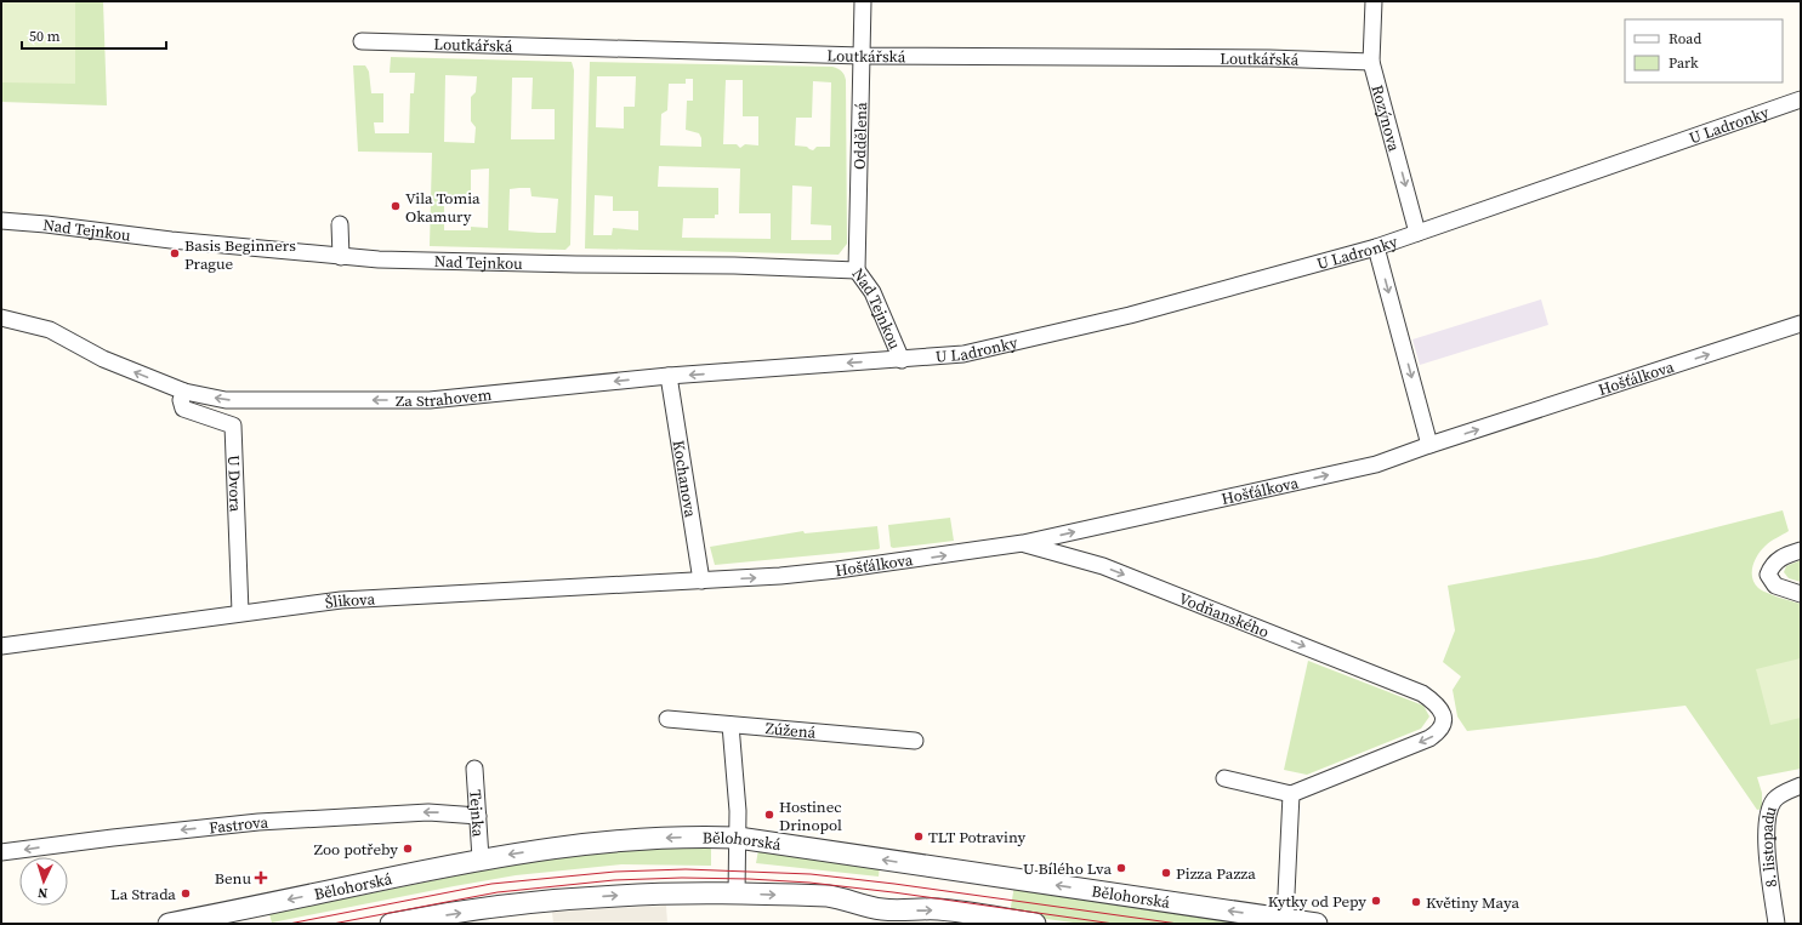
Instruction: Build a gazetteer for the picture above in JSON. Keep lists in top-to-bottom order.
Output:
{
  "streets": {
    "street": [
      "Loutkářská",
      "Rozýnova",
      "U Ladronky",
      "Oddělená",
      "Nad Tejnkou",
      "Hošťálkova",
      "Za Strahovem",
      "Kochanova",
      "U Dvora",
      "Šlikova",
      "Vodňanského",
      "Zúžená",
      "Tejnka",
      "Fastrova",
      "Bělohorská",
      "8. listopadu"
    ]
  },
  "crossings": [
    ["Loutkářská", "Rozýnova"],
    ["Loutkářská", "Oddělená"],
    ["Rozýnova", "U Ladronky"],
    ["U Ladronky", "Nad Tejnkou"],
    ["U Ladronky", "Za Strahovem"],
    ["Oddělená", "Nad Tejnkou"],
    ["Nad Tejnkou", "Za Strahovem"],
    ["Hošťálkova", "Kochanova"],
    ["Hošťálkova", "Šlikova"],
    ["Hošťálkova", "Vodňanského"],
    ["Za Strahovem", "Kochanova"],
    ["Za Strahovem", "U Dvora"],
    ["Kochanova", "Šlikova"],
    ["U Dvora", "Šlikova"],
    ["Tejnka", "Fastrova"],
    ["Tejnka", "Bělohorská"]
  ],
  "one_way": [
    "Rozýnova",
    "Hošťálkova",
    "Za Strahovem",
    "Fastrova"
  ],
  "places": {
    "other": [
      "Vila Tomia Okamury",
      "Basis Beginners Prague",
      "Hostinec Drinopol",
      "TLT Potraviny",
      "Zoo potřeby",
      "U Bílého Lva",
      "Pizza Pazza",
      "La Strada",
      "Kytky od Pepy",
      "Květiny Maya"
    ],
    "health": ["Benu"]
  },
  "legend": ["Road", "Park"],
  "scale_bar": "50 m",
  "north": "bottom"
}
